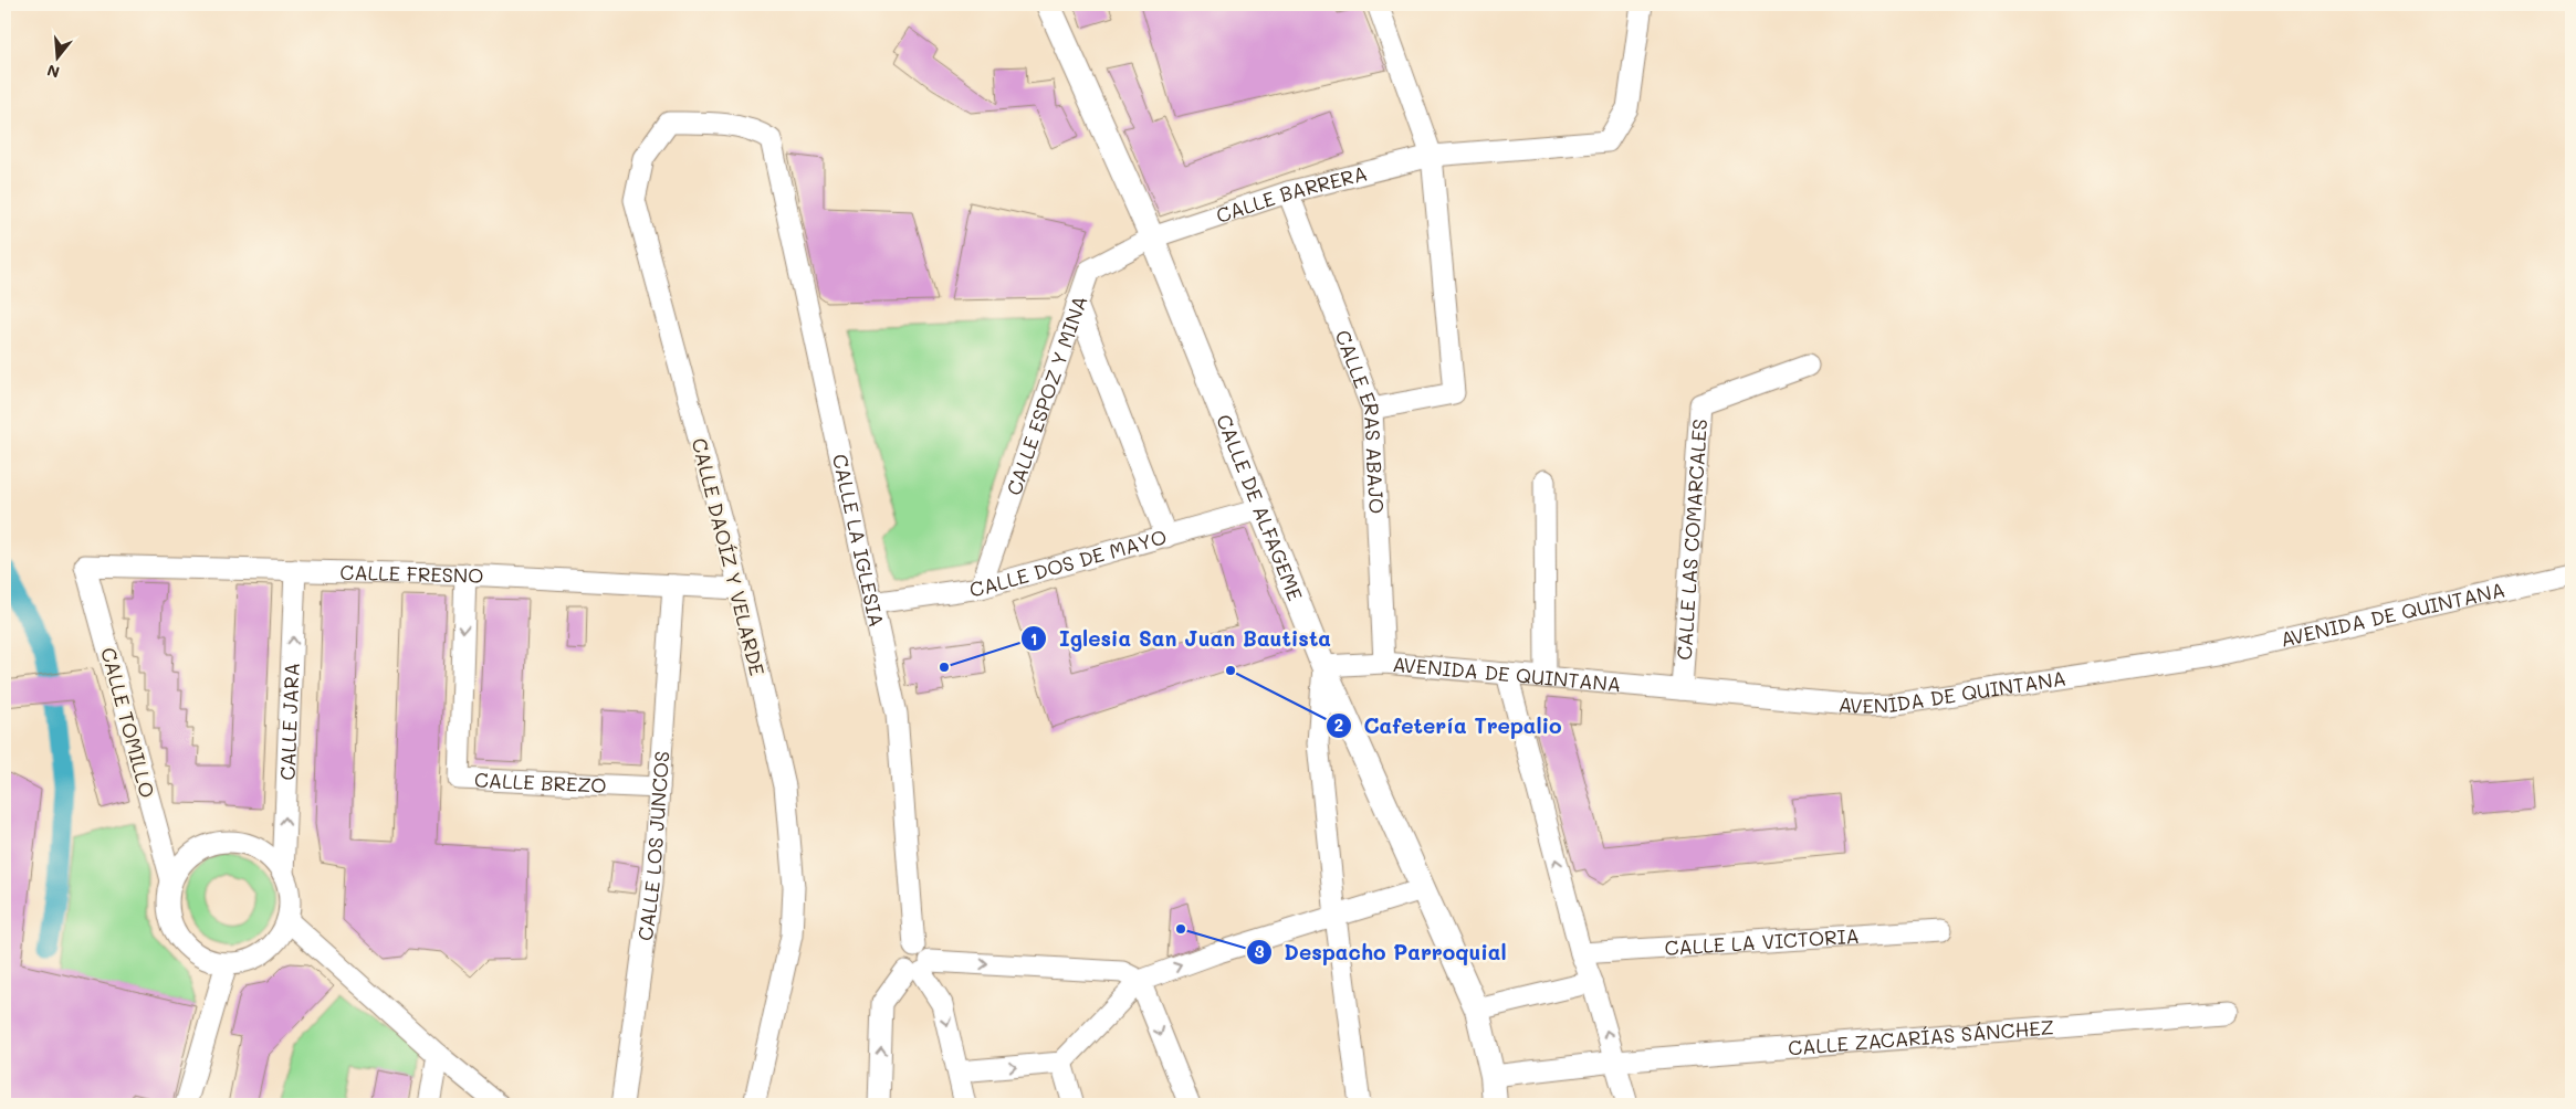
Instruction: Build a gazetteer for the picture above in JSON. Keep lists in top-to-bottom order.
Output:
{
  "streets": {
    "street": [
      "CALLE BARRERA",
      "CALLE ESPOZ Y MINA",
      "CALLE ERAS ABAJO",
      "CALLE DE ALFAGEME",
      "CALLE LAS COMARCALES",
      "CALLE LA IGLESIA",
      "CALLE DAOÍZ Y VELARDE",
      "CALLE DOS DE MAYO",
      "CALLE FRESNO",
      "AVENIDA DE QUINTANA",
      "CALLE TOMILLO",
      "CALLE JARA",
      "CALLE BREZO",
      "CALLE LOS JUNCOS",
      "CALLE LA VICTORIA",
      "CALLE ZACARÍAS SÁNCHEZ"
    ]
  },
  "crossings": [
    ["CALLE BARRERA", "CALLE ESPOZ Y MINA"],
    ["CALLE BARRERA", "CALLE ERAS ABAJO"],
    ["CALLE BARRERA", "CALLE DE ALFAGEME"],
    ["CALLE ESPOZ Y MINA", "CALLE DE ALFAGEME"],
    ["CALLE ESPOZ Y MINA", "CALLE DOS DE MAYO"],
    ["CALLE ERAS ABAJO", "AVENIDA DE QUINTANA"],
    ["CALLE DE ALFAGEME", "CALLE DOS DE MAYO"],
    ["CALLE DE ALFAGEME", "AVENIDA DE QUINTANA"],
    ["CALLE DE ALFAGEME", "CALLE ZACARÍAS SÁNCHEZ"],
    ["CALLE LAS COMARCALES", "AVENIDA DE QUINTANA"],
    ["CALLE LA IGLESIA", "CALLE DAOÍZ Y VELARDE"],
    ["CALLE LA IGLESIA", "CALLE DOS DE MAYO"],
    ["CALLE DAOÍZ Y VELARDE", "CALLE FRESNO"],
    ["CALLE FRESNO", "CALLE TOMILLO"],
    ["CALLE FRESNO", "CALLE JARA"],
    ["CALLE FRESNO", "CALLE BREZO"],
    ["CALLE FRESNO", "CALLE LOS JUNCOS"],
    ["CALLE TOMILLO", "CALLE JARA"],
    ["CALLE BREZO", "CALLE LOS JUNCOS"]
  ],
  "one_way": ["CALLE JARA"],
  "places": ["Iglesia San Juan Bautista", "Cafetería Trepalio", "Despacho Parroquial"],
  "north": "bottom"
}
